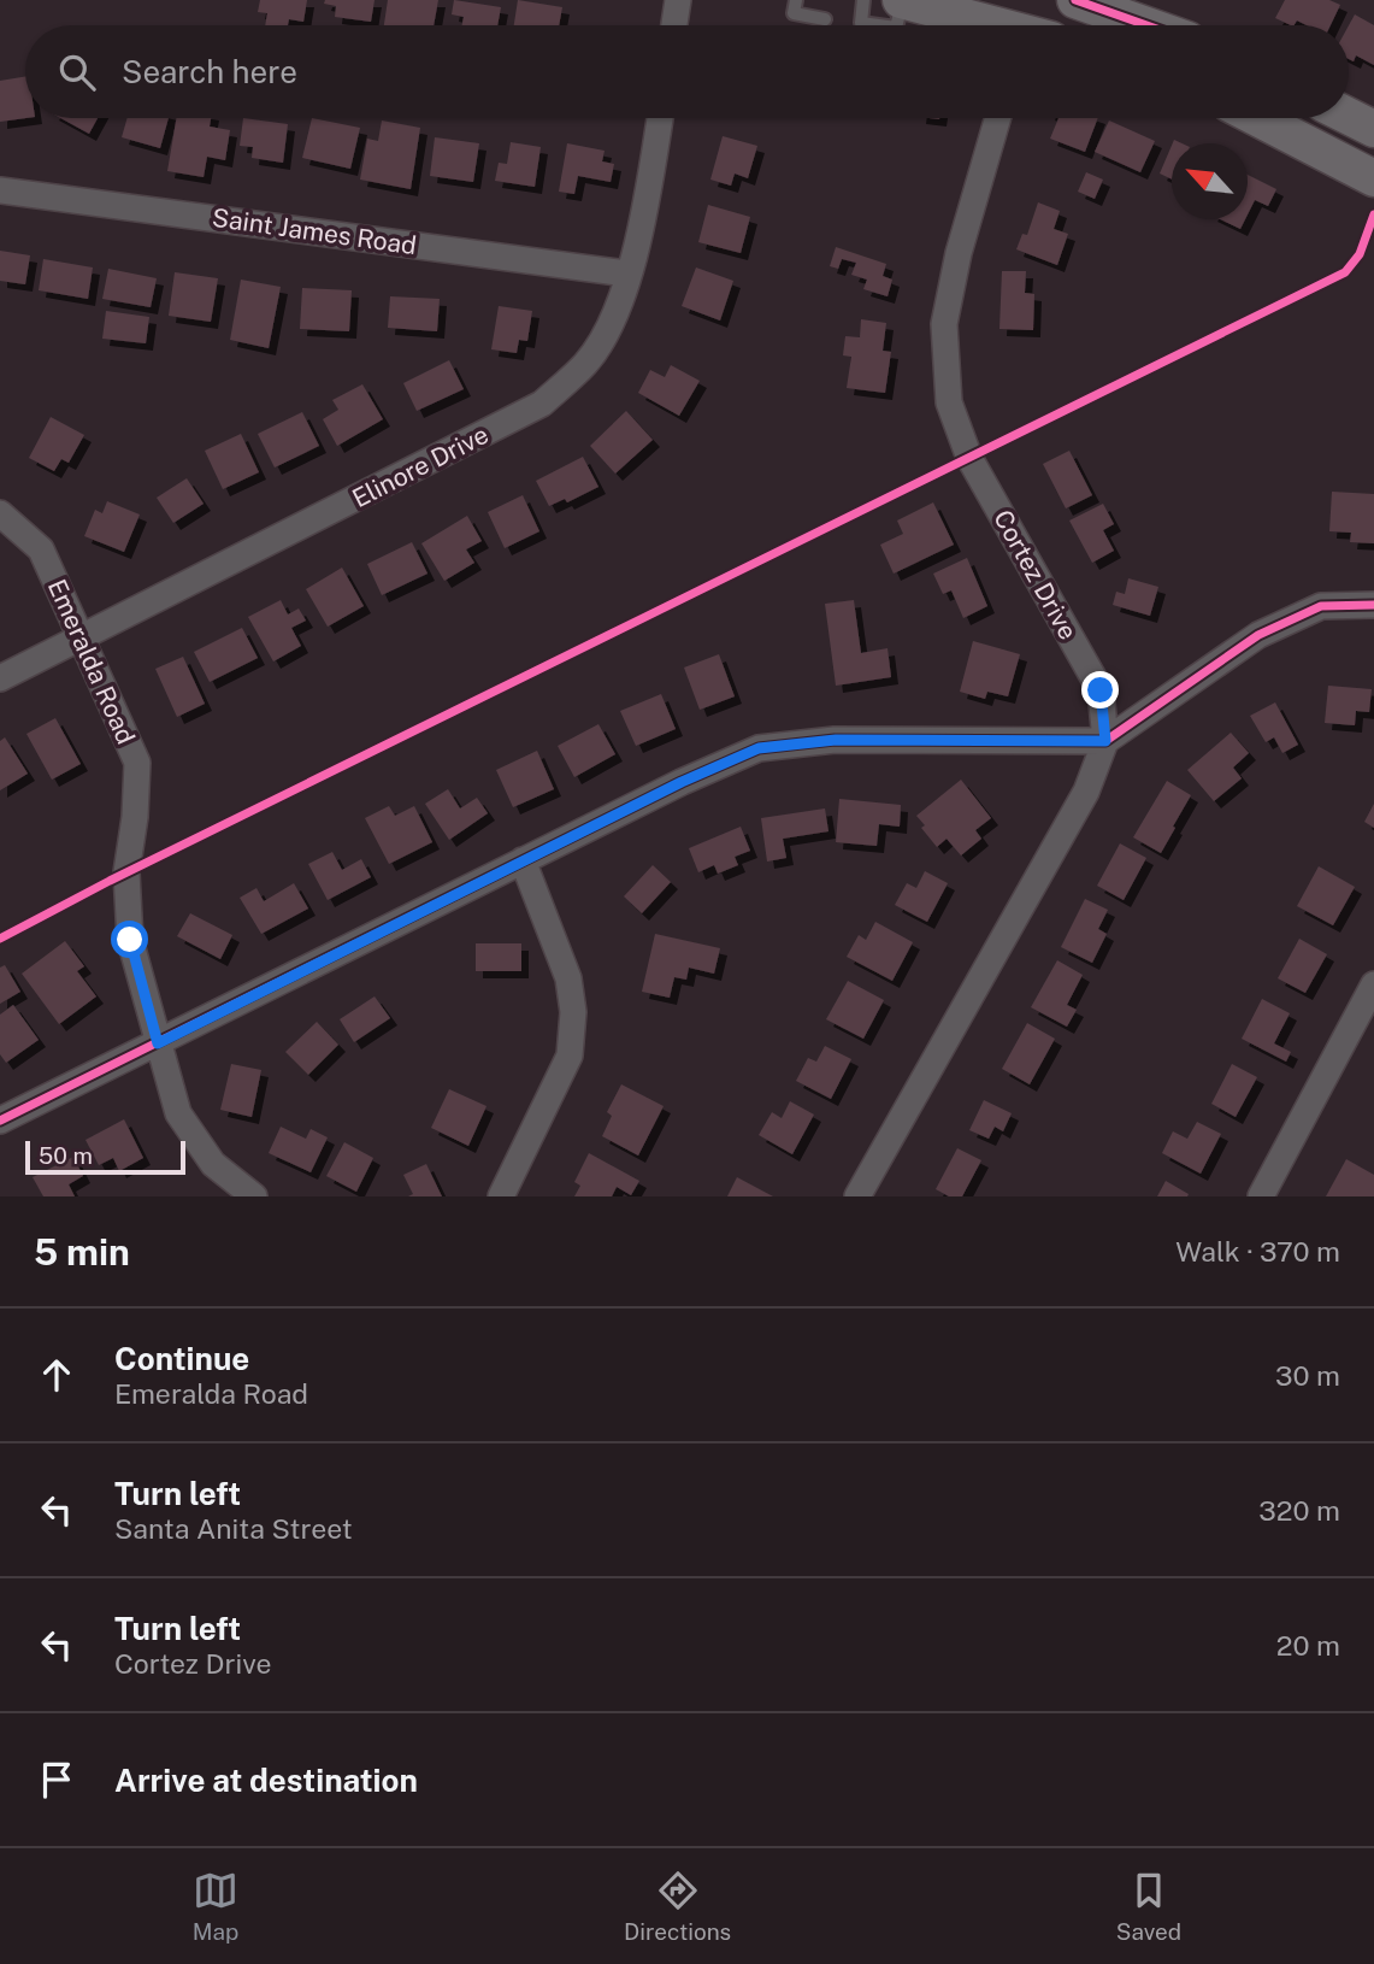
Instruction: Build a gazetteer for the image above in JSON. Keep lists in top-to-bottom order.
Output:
{
  "streets": {
    "street": [
      "Saint James Road",
      "Elinore Drive",
      "Cortez Drive",
      "Emeralda Road"
    ]
  },
  "crossings": [
    ["Saint James Road", "Elinore Drive"],
    ["Elinore Drive", "Emeralda Road"]
  ],
  "scale_bar": "50 m",
  "north": "top left",
  "page": {
    "search": "Search here",
    "scale": "50 m",
    "heading": ["5 min", "Walk · 370 m"],
    "list": [
      ["Continue", "Emeralda Road", "30 m"],
      ["Turn left", "Santa Anita Street", "320 m"],
      ["Turn left", "Cortez Drive", "20 m"],
      "Arrive at destination"
    ],
    "nav": ["Map", "Directions", "Saved"]
  }
}
